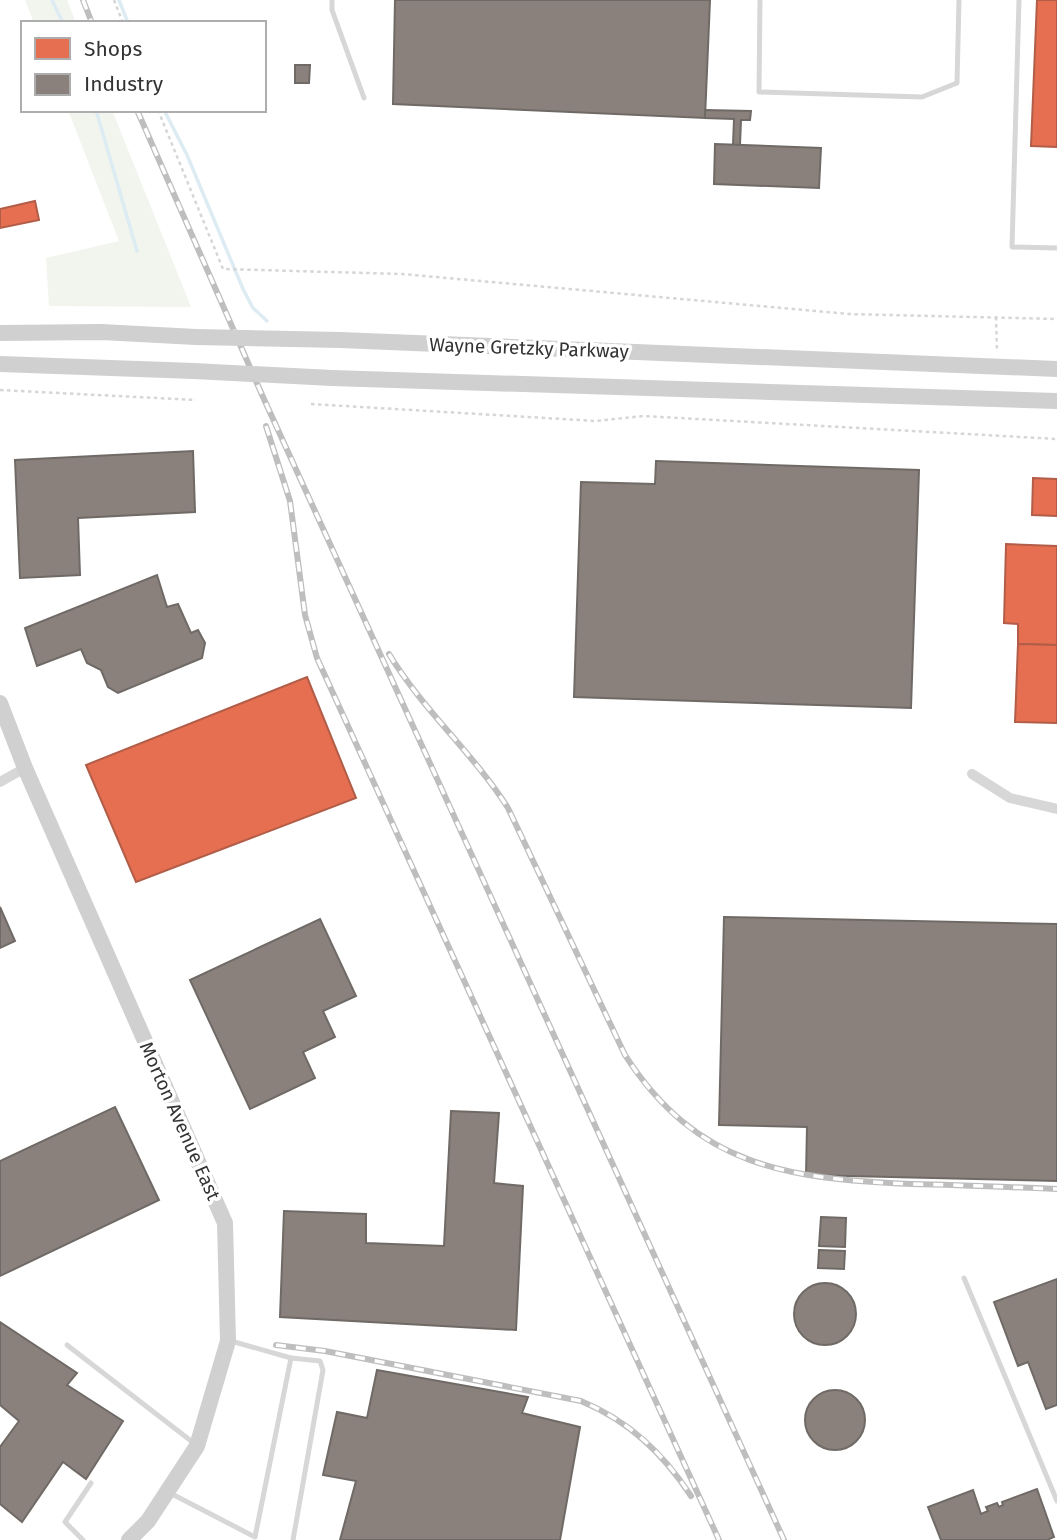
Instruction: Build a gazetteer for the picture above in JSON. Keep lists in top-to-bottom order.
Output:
{
  "streets": {
    "main road": ["Wayne Gretzky Parkway", "Morton Avenue East"]
  },
  "legend": ["Shops", "Industry"]
}
